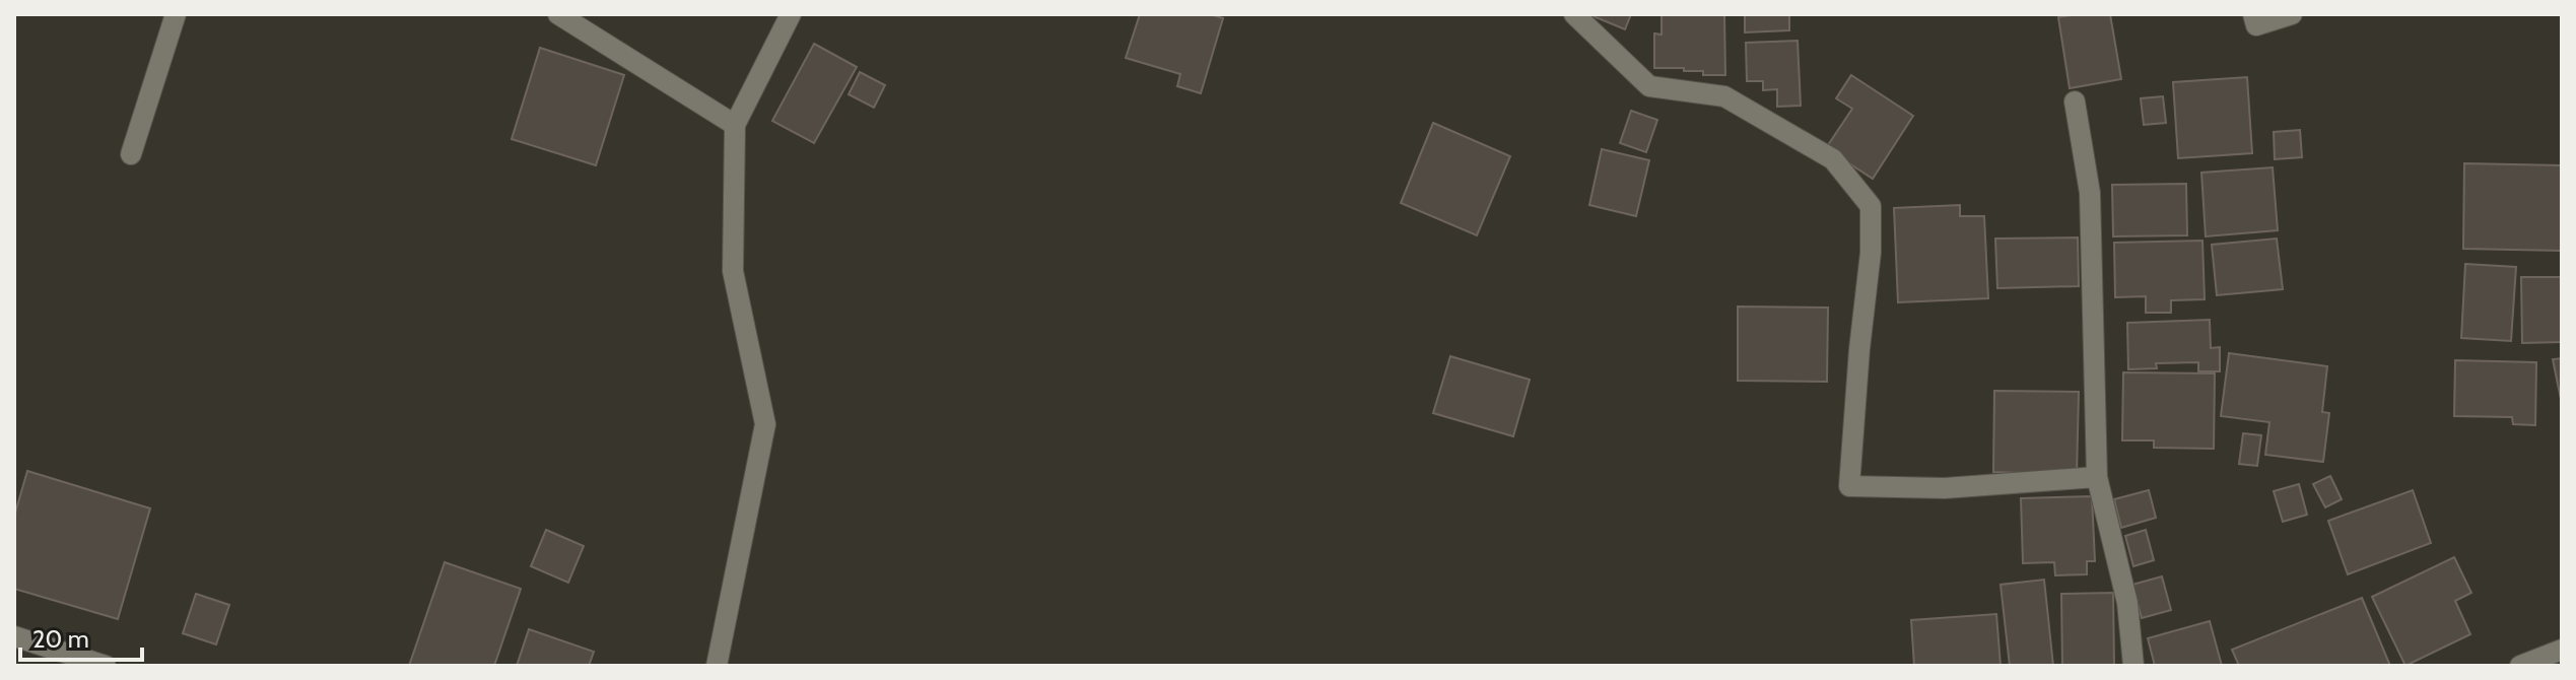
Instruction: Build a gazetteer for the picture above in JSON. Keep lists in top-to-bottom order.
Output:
{
  "scale_bar": "20 m"
}
